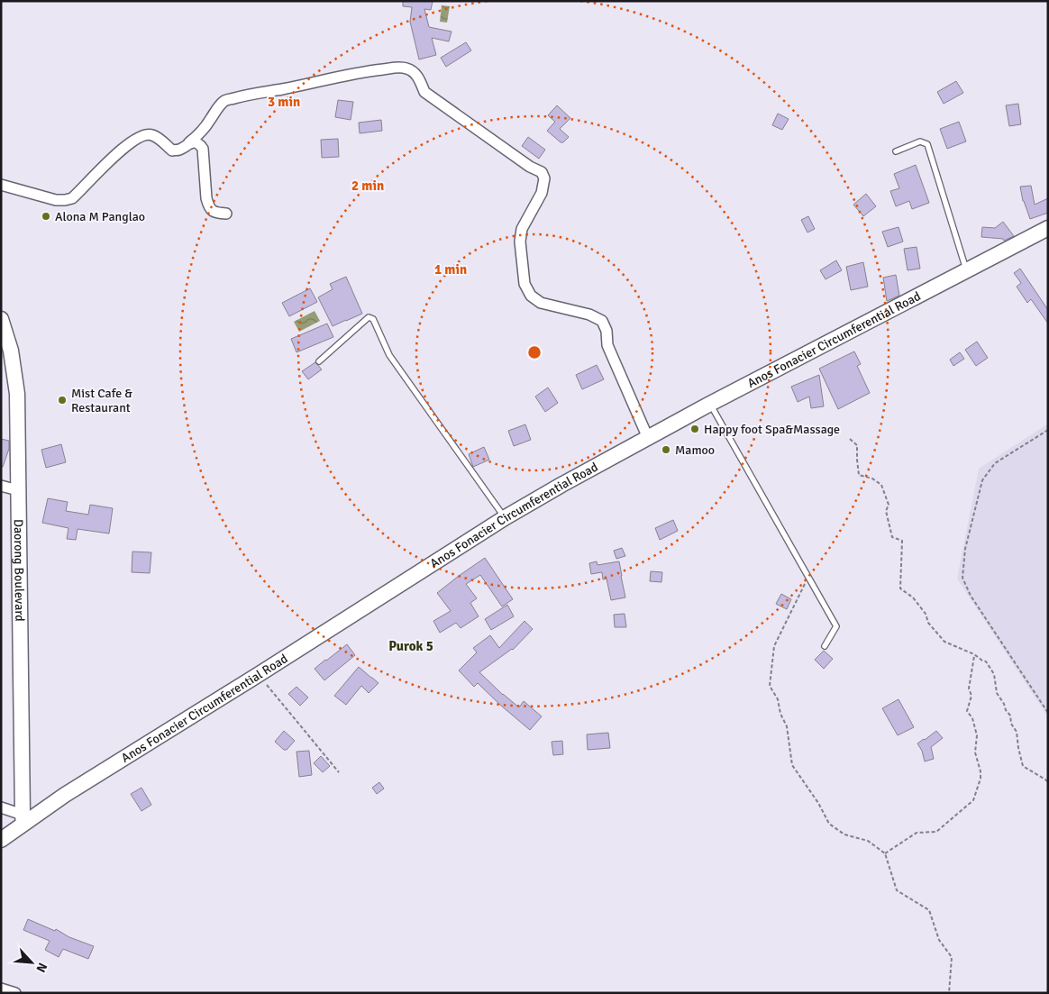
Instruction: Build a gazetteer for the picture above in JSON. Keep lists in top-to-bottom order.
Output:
{
  "streets": {
    "main road": ["Anos Fonacier Circumferential Road", "Daorong Boulevard"]
  },
  "crossings": [
    ["Anos Fonacier Circumferential Road", "Daorong Boulevard"]
  ],
  "districts": ["Purok 5"],
  "places": [
    "Alona M Panglao",
    "Mist Cafe & Restaurant",
    "Happy foot Spa&Massage",
    "Mamoo"
  ],
  "north": "bottom right",
  "rings": ["3 min", "2 min", "1 min"]
}
